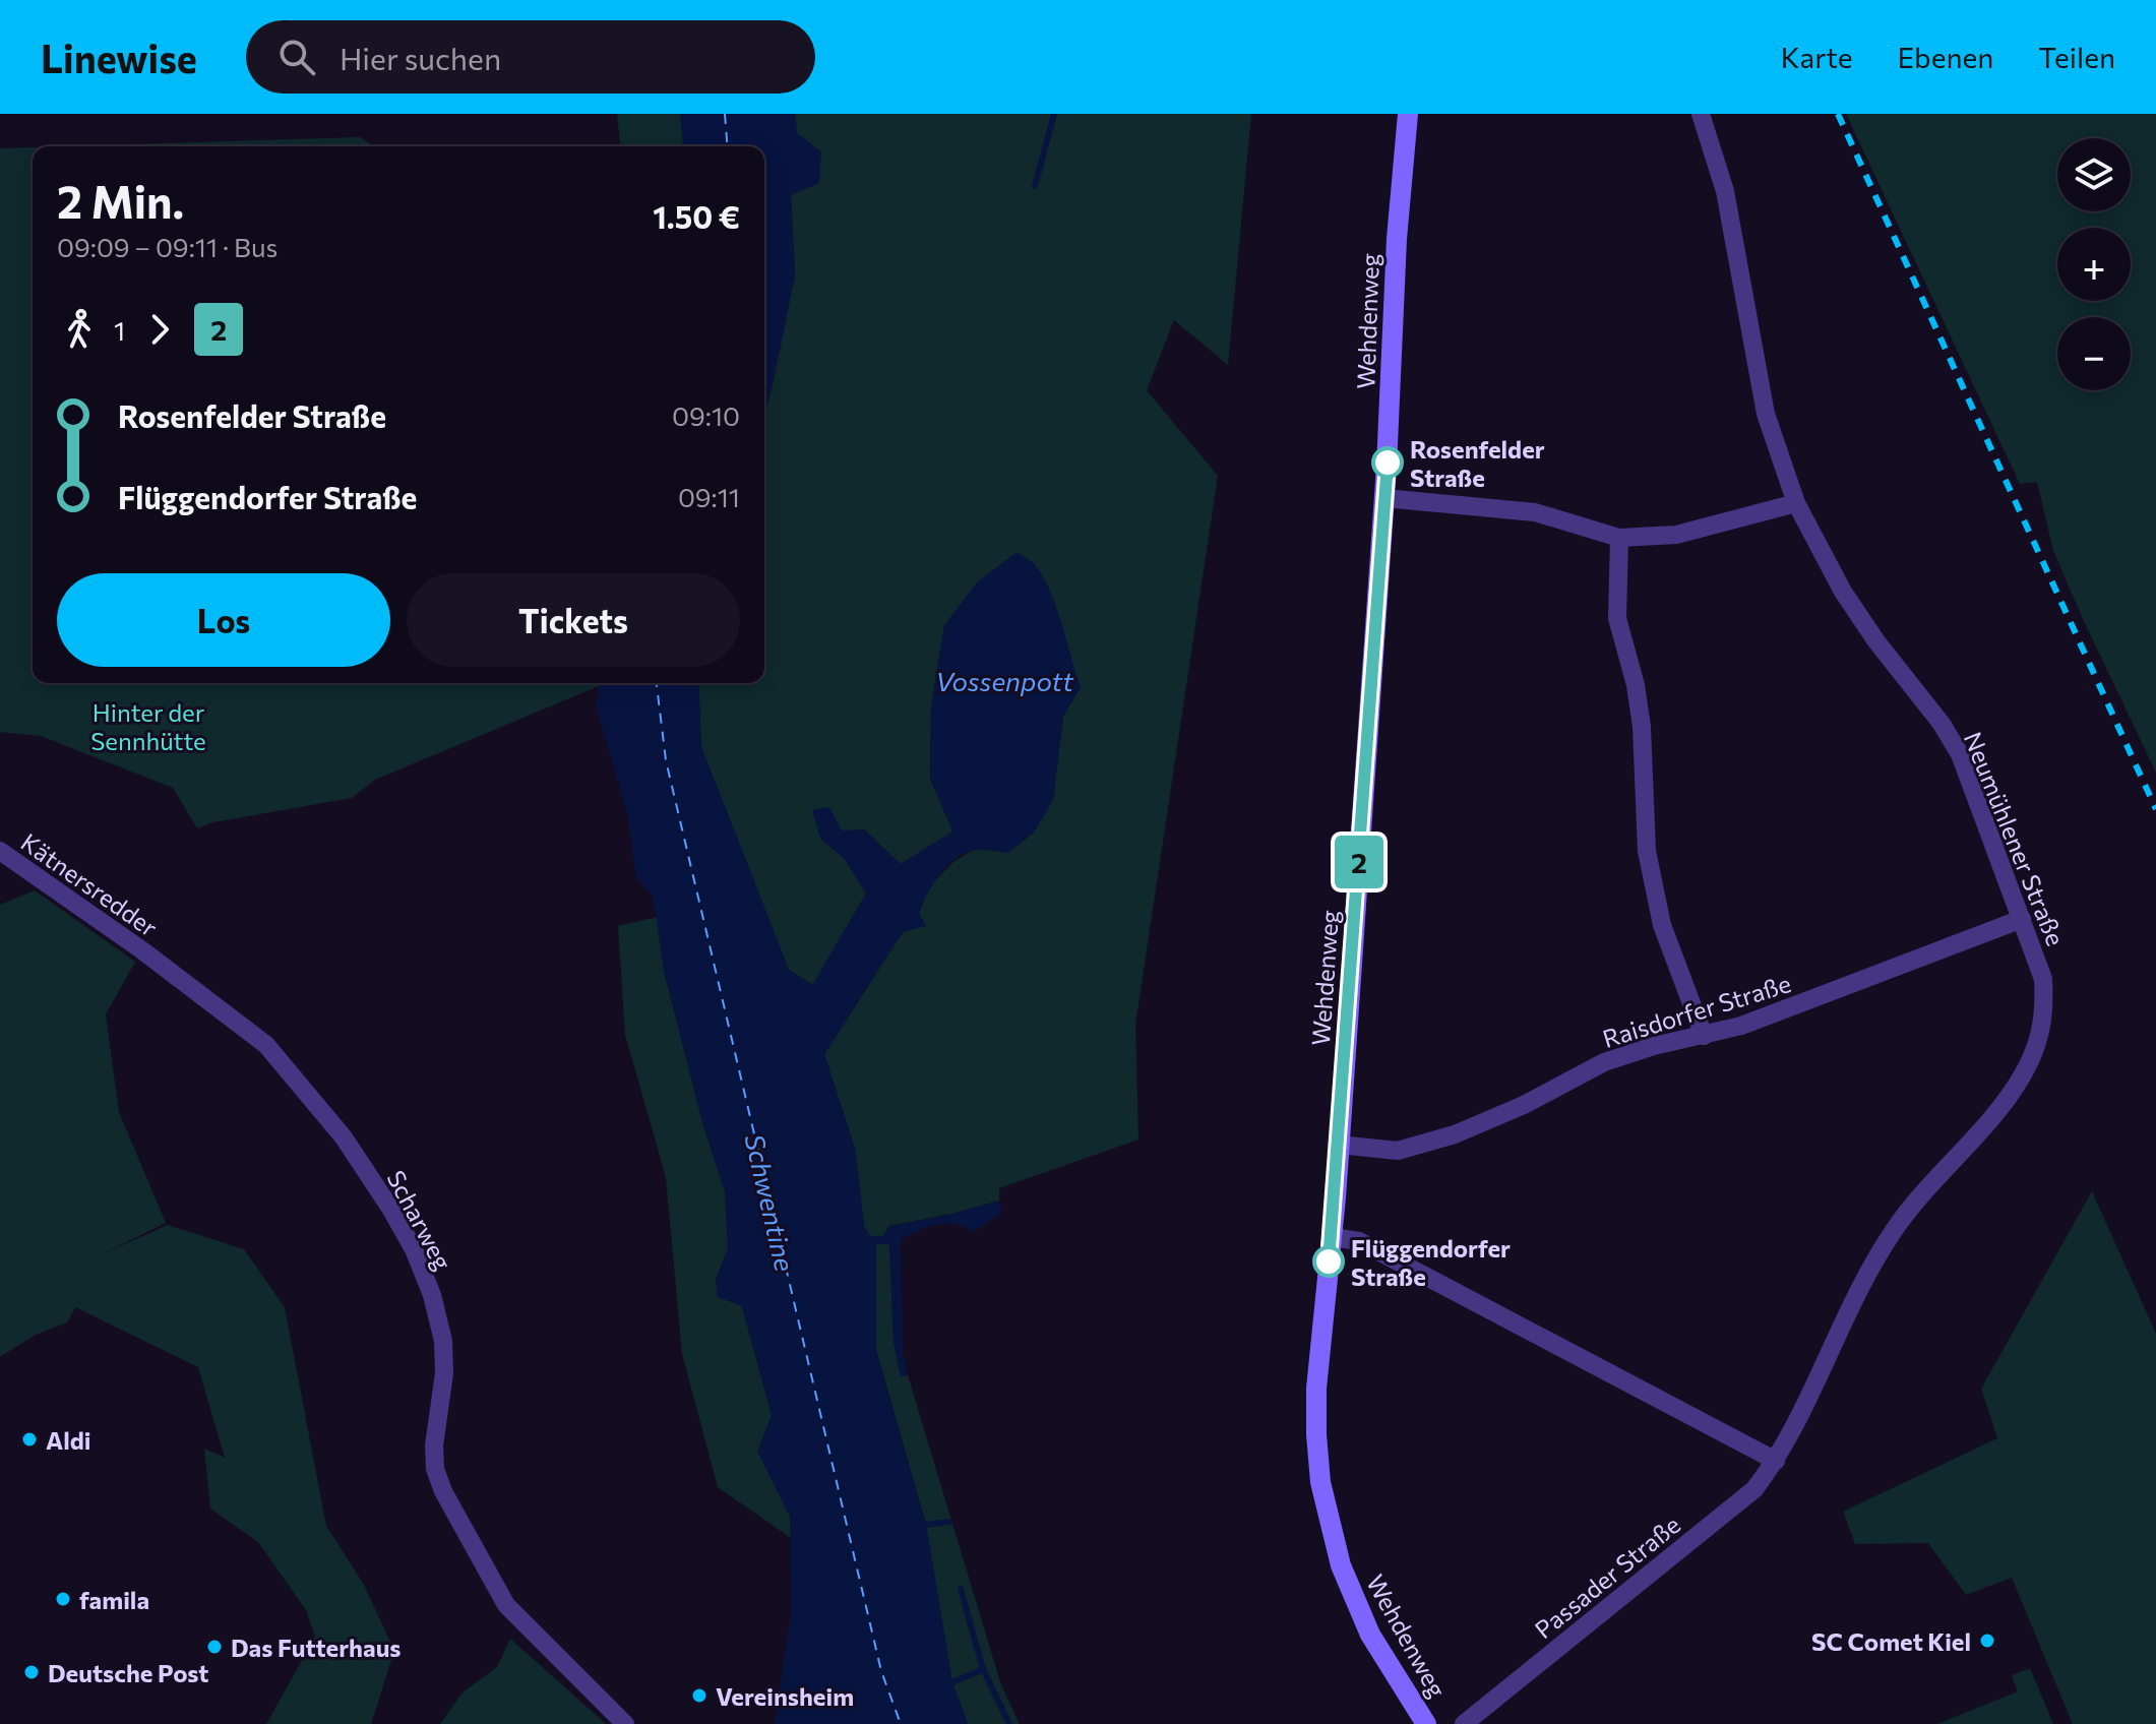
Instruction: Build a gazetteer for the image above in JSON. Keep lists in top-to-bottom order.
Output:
{
  "streets": {
    "main road": ["Wehdenweg"],
    "street": [
      "Neumühlener Straße",
      "Kätnersredder",
      "Raisdorfer Straße",
      "Scharweg",
      "Passader Straße"
    ]
  },
  "crossings": [
    ["Wehdenweg", "Raisdorfer Straße"],
    ["Neumühlener Straße", "Raisdorfer Straße"],
    ["Neumühlener Straße", "Passader Straße"],
    ["Kätnersredder", "Scharweg"]
  ],
  "water": ["Vossenpott", "Schwentine"],
  "parks": ["Hinter der Sennhütte"],
  "places": [
    "Rosenfelder Straße",
    "Flüggendorfer Straße",
    "Aldi",
    "famila",
    "SC Comet Kiel",
    "Das Futterhaus",
    "Deutsche Post",
    "Vereinsheim"
  ],
  "lines": ["bus line 2"],
  "page": {
    "header": "Linewise",
    "search": "Hier suchen",
    "nav": ["Karte", "Ebenen", "Teilen"],
    "on_map": "2",
    "map_buttons": ["+", "−"],
    "heading": ["2 Min.", "09:09 – 09:11 · Bus", "1.50 €"],
    "legs": ["1", "2"],
    "list": [
      {
        "name": "Rosenfelder Straße",
        "value": "09:10"
      },
      {
        "name": "Flüggendorfer Straße",
        "value": "09:11"
      }
    ],
    "buttons": ["Los", "Tickets"]
  }
}
